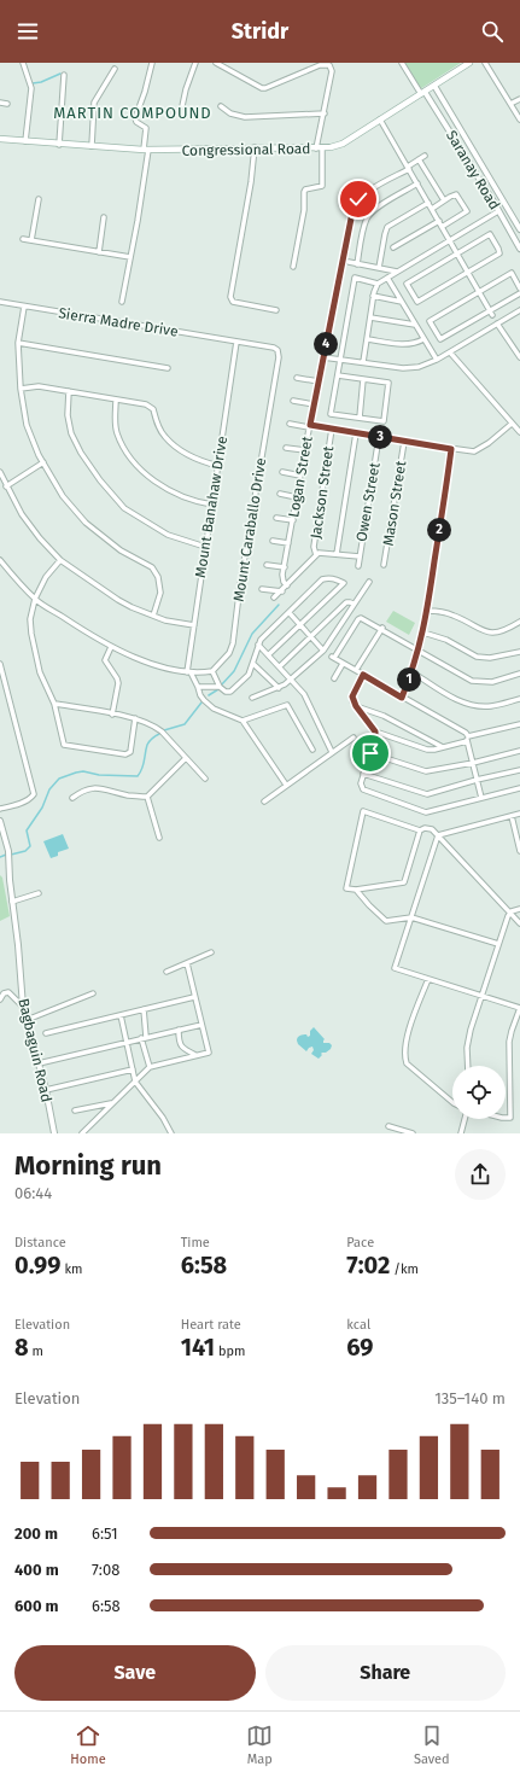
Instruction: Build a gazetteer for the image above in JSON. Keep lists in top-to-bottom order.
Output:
{
  "streets": {
    "main road": ["Congressional Road"],
    "street": [
      "Saranay Road",
      "Sierra Madre Drive",
      "Logan Street",
      "Jackson Street",
      "Owen Street",
      "Mason Street",
      "Mount Banahaw Drive",
      "Mount Caraballo Drive",
      "Bagbaguin Road"
    ]
  },
  "crossings": [
    ["Congressional Road", "Saranay Road"],
    ["Sierra Madre Drive", "Mount Banahaw Drive"],
    ["Sierra Madre Drive", "Mount Caraballo Drive"]
  ],
  "districts": ["MARTIN COMPOUND"],
  "page": {
    "header": "Stridr",
    "pins": [
      "4",
      "3",
      "2",
      "1"
    ],
    "heading": ["Morning run", "06:44"],
    "stats": [
      ["Distance", "0.99 km"],
      ["Time", "6:58"],
      ["Pace", "7:02 /km"],
      ["Elevation", "8 m"],
      ["Heart rate", "141 bpm"],
      ["kcal", "69"]
    ],
    "chart": ["Elevation", "135–140 m"],
    "list": [
      {
        "name": "200 m",
        "note": "6:51"
      },
      {
        "name": "400 m",
        "note": "7:08"
      },
      {
        "name": "600 m",
        "note": "6:58"
      }
    ],
    "buttons": ["Save", "Share"],
    "tabs": ["Home", "Map", "Saved"]
  }
}
